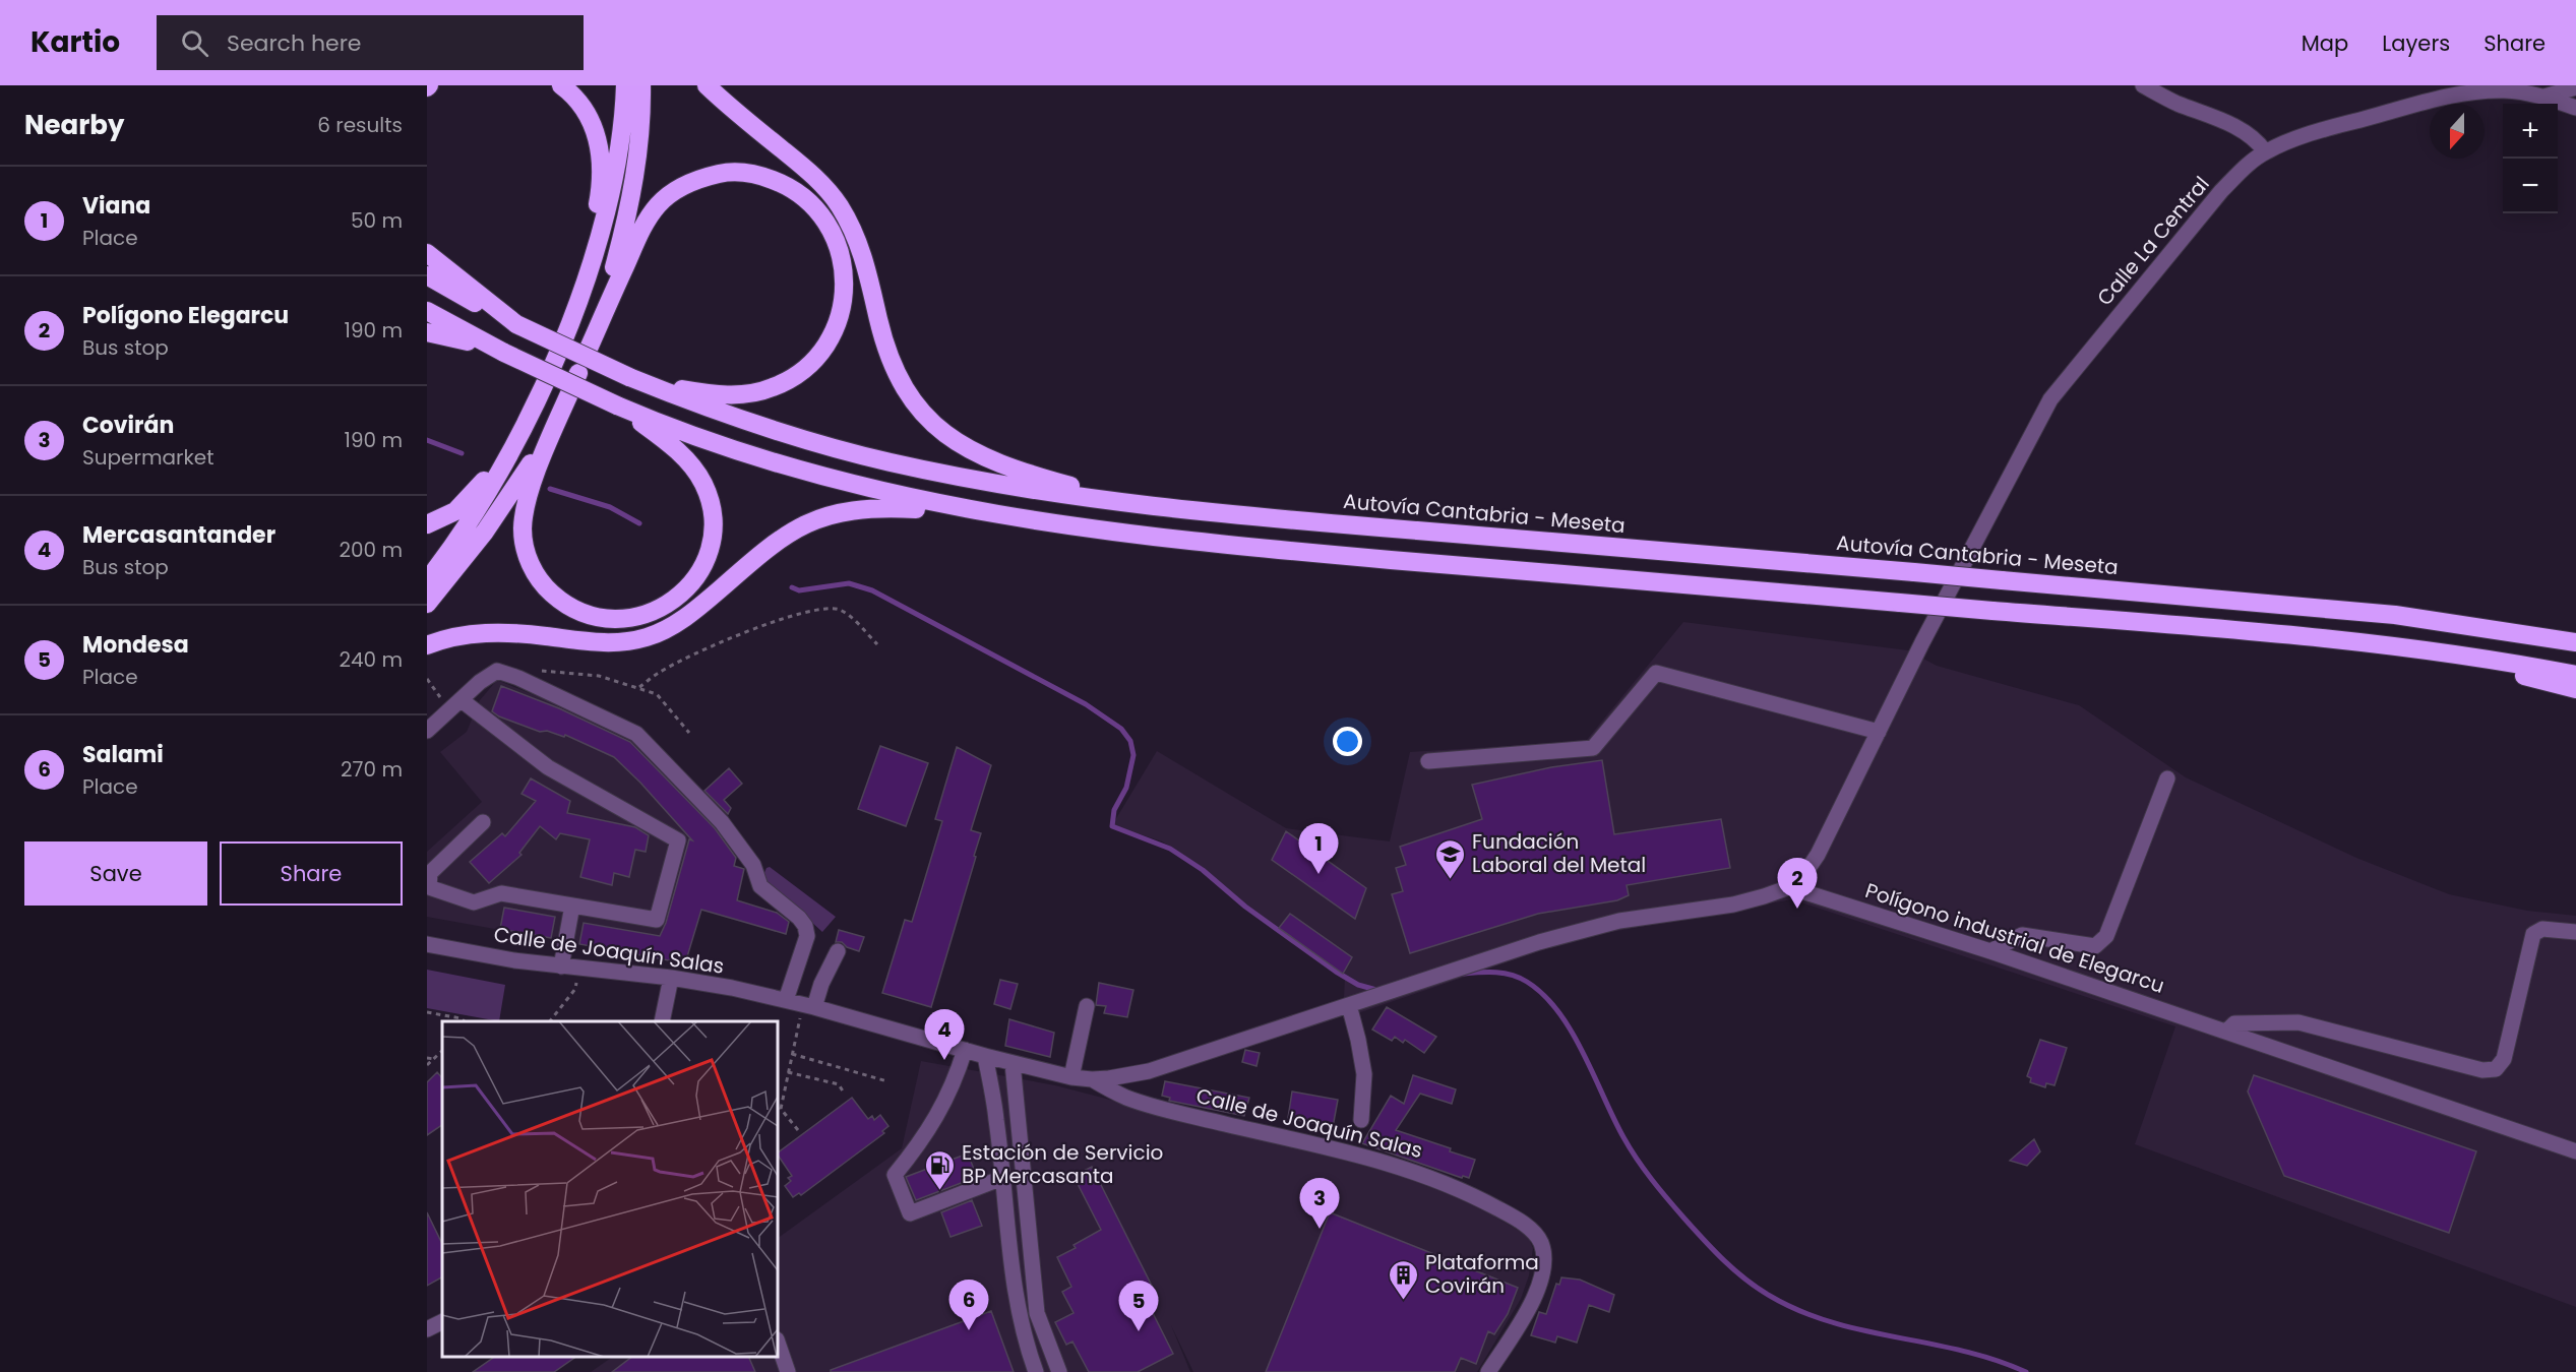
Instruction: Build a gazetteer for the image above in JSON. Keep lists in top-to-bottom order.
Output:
{
  "streets": {
    "highway": ["Autovía Cantabria - Meseta"],
    "street": ["Calle La Central", "Polígono industrial de Elegarcu", "Calle de Joaquín Salas"]
  },
  "places": {
    "school or university": ["Fundación Laboral del Metal"],
    "fuel station": ["Estación de Servicio BP Mercasanta"],
    "building": ["Plataforma Covirán"]
  },
  "north": "bottom",
  "page": {
    "header": "Kartio",
    "search": "Search here",
    "nav": ["Map", "Layers", "Share"],
    "heading": ["Nearby", "6 results"],
    "map_buttons": ["+", "−"],
    "list": [
      {
        "mark": "1",
        "name": "Viana",
        "note": "Place",
        "value": "50 m"
      },
      {
        "mark": "2",
        "name": "Polígono Elegarcu",
        "note": "Bus stop",
        "value": "190 m"
      },
      {
        "mark": "3",
        "name": "Covirán",
        "note": "Supermarket",
        "value": "190 m"
      },
      {
        "mark": "4",
        "name": "Mercasantander",
        "note": "Bus stop",
        "value": "200 m"
      },
      {
        "mark": "5",
        "name": "Mondesa",
        "note": "Place",
        "value": "240 m"
      },
      {
        "mark": "6",
        "name": "Salami",
        "note": "Place",
        "value": "270 m"
      }
    ],
    "buttons": ["Save", "Share"],
    "pins": [
      "1",
      "2",
      "4",
      "3",
      "6",
      "5"
    ]
  }
}
